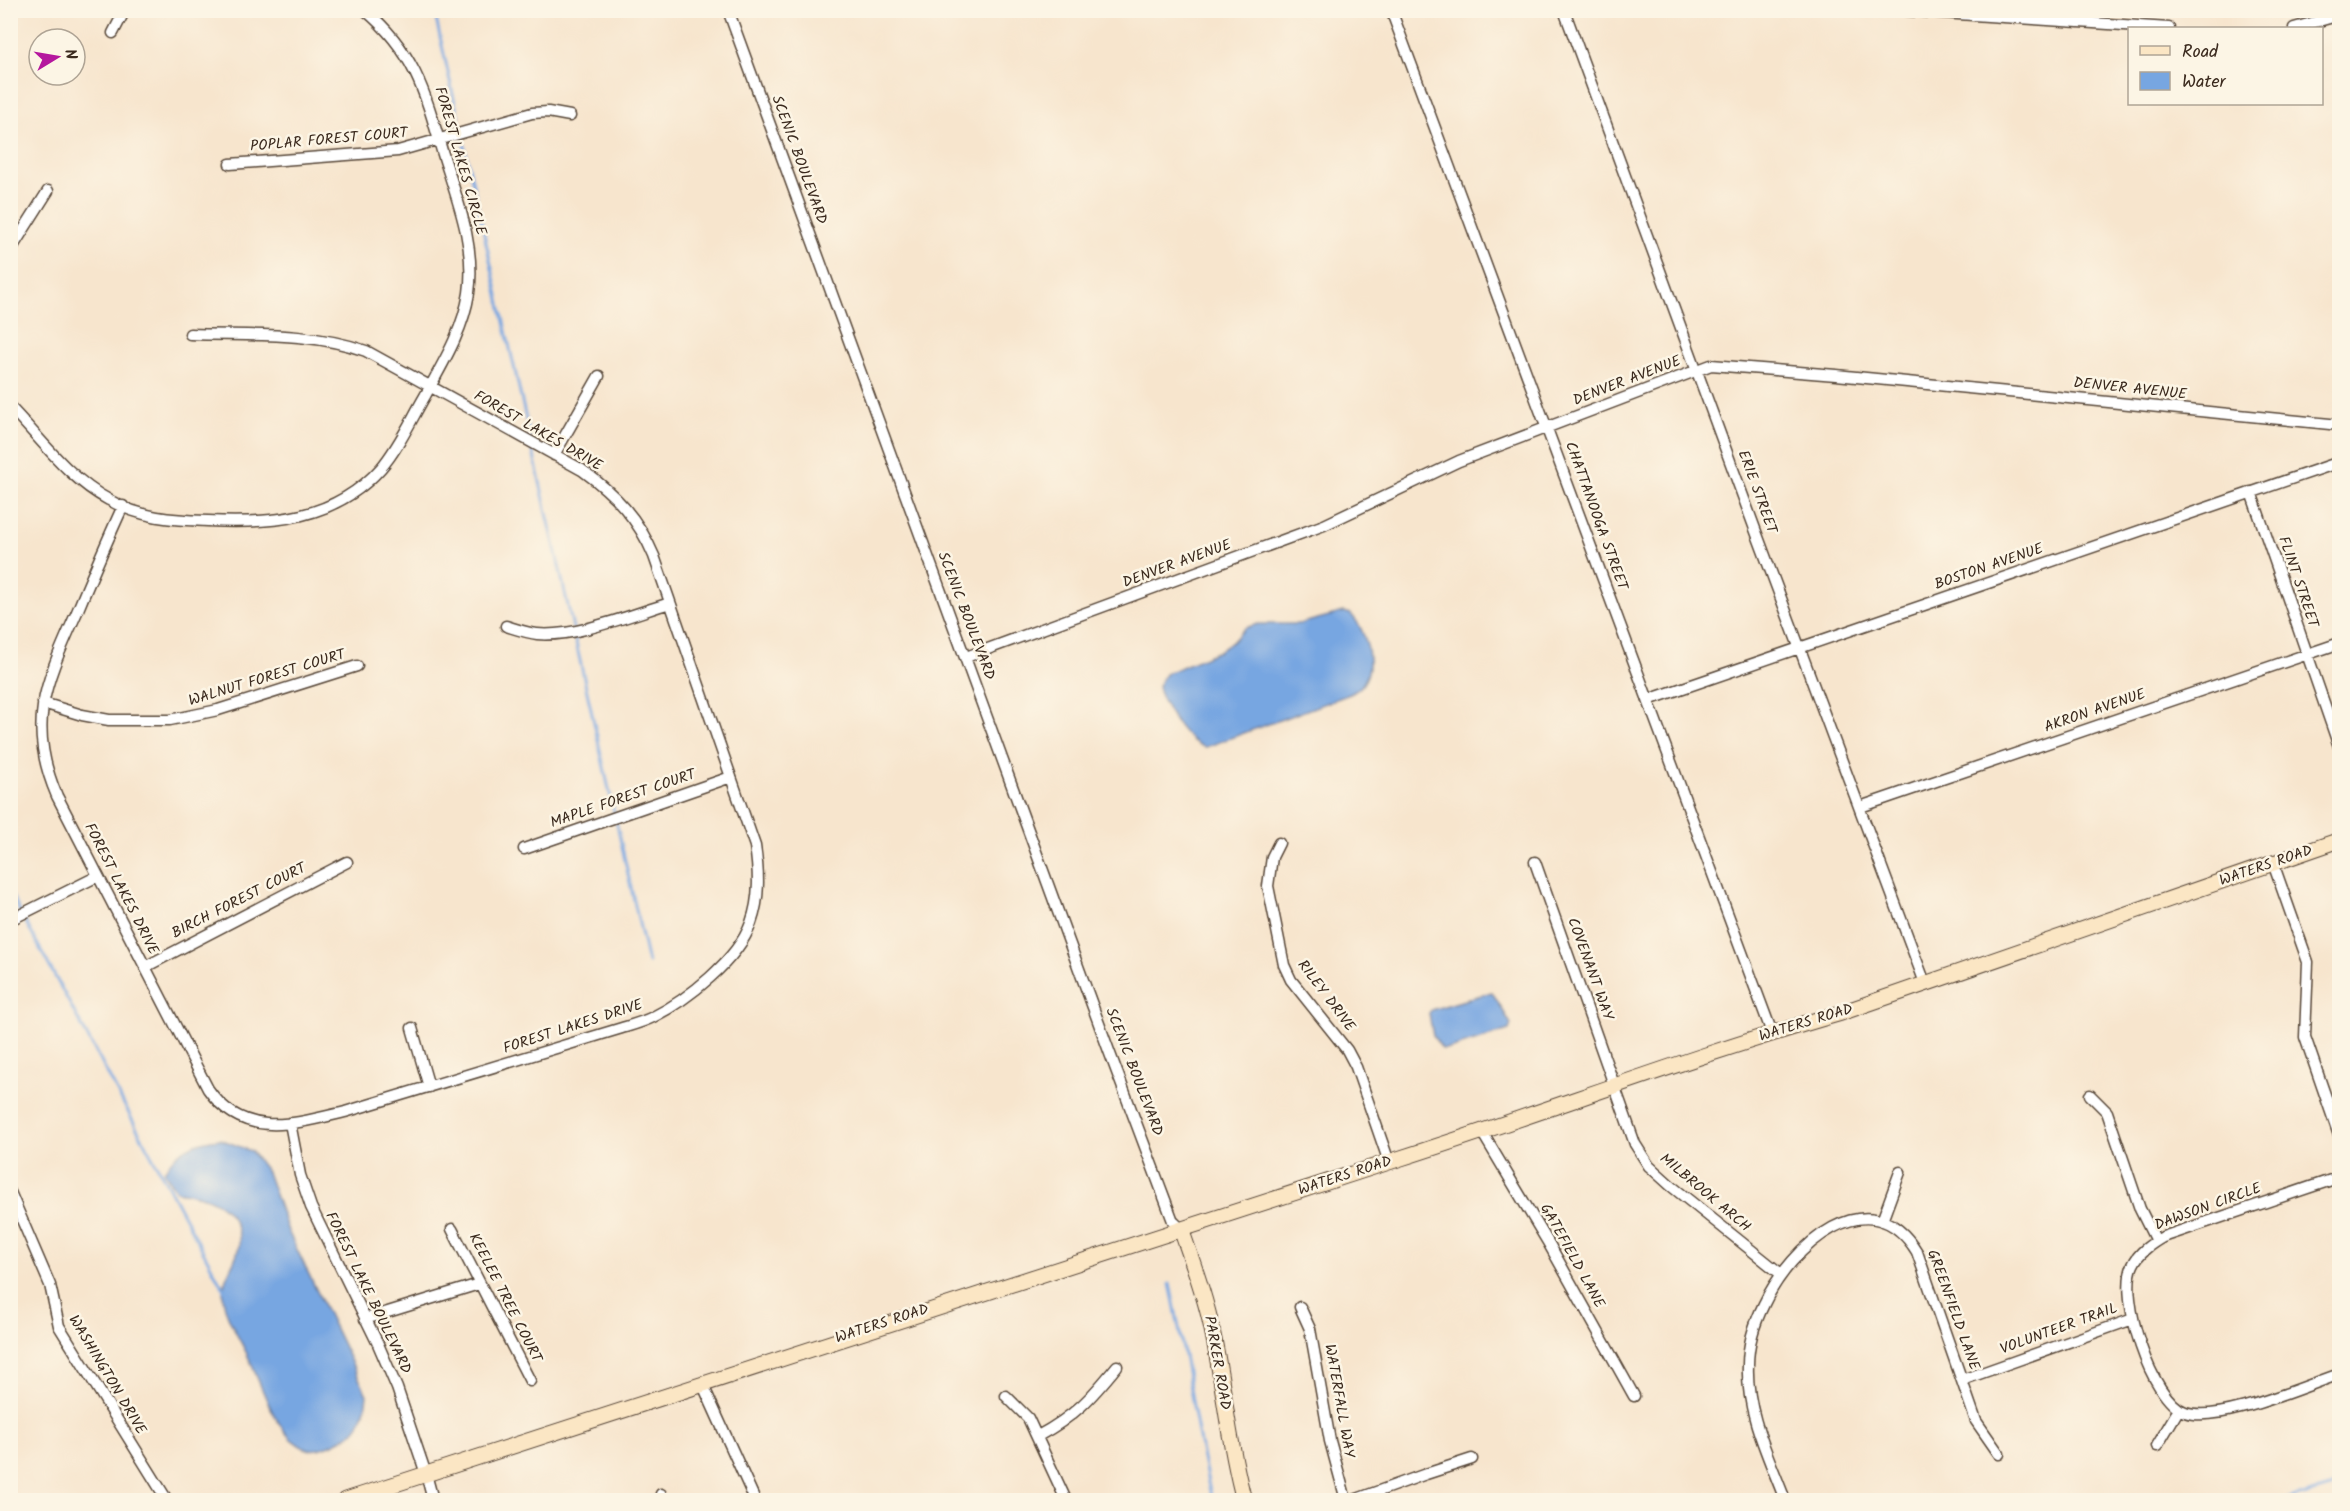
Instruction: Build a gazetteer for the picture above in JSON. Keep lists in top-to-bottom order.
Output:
{
  "streets": {
    "street": [
      "POPLAR FOREST COURT",
      "SCENIC BOULEVARD",
      "FOREST LAKES CIRCLE",
      "DENVER AVENUE",
      "FOREST LAKES DRIVE",
      "ERIE STREET",
      "CHATTANOOGA STREET",
      "BOSTON AVENUE",
      "FLINT STREET",
      "WALNUT FOREST COURT",
      "AKRON AVENUE",
      "MAPLE FOREST COURT",
      "WATERS ROAD",
      "BIRCH FOREST COURT",
      "COVENANT WAY",
      "RILEY DRIVE",
      "MILBROOK ARCH",
      "DAWSON CIRCLE",
      "GATEFIELD LANE",
      "FOREST LAKE BOULEVARD",
      "KEELEE TREE COURT",
      "GREENFIELD LANE",
      "VOLUNTEER TRAIL",
      "PARKER ROAD",
      "WASHINGTON DRIVE",
      "WATERFALL WAY"
    ]
  },
  "crossings": [
    ["POPLAR FOREST COURT", "FOREST LAKES CIRCLE"],
    ["SCENIC BOULEVARD", "DENVER AVENUE"],
    ["SCENIC BOULEVARD", "WATERS ROAD"],
    ["SCENIC BOULEVARD", "PARKER ROAD"],
    ["FOREST LAKES CIRCLE", "FOREST LAKES DRIVE"],
    ["DENVER AVENUE", "ERIE STREET"],
    ["DENVER AVENUE", "CHATTANOOGA STREET"],
    ["FOREST LAKES DRIVE", "WALNUT FOREST COURT"],
    ["FOREST LAKES DRIVE", "MAPLE FOREST COURT"],
    ["FOREST LAKES DRIVE", "BIRCH FOREST COURT"],
    ["FOREST LAKES DRIVE", "FOREST LAKE BOULEVARD"],
    ["ERIE STREET", "BOSTON AVENUE"],
    ["ERIE STREET", "AKRON AVENUE"],
    ["ERIE STREET", "WATERS ROAD"],
    ["CHATTANOOGA STREET", "BOSTON AVENUE"],
    ["CHATTANOOGA STREET", "WATERS ROAD"],
    ["BOSTON AVENUE", "FLINT STREET"],
    ["FLINT STREET", "AKRON AVENUE"],
    ["WATERS ROAD", "COVENANT WAY"],
    ["WATERS ROAD", "RILEY DRIVE"],
    ["WATERS ROAD", "MILBROOK ARCH"],
    ["WATERS ROAD", "GATEFIELD LANE"],
    ["WATERS ROAD", "FOREST LAKE BOULEVARD"],
    ["WATERS ROAD", "PARKER ROAD"],
    ["COVENANT WAY", "MILBROOK ARCH"],
    ["MILBROOK ARCH", "GREENFIELD LANE"],
    ["DAWSON CIRCLE", "VOLUNTEER TRAIL"],
    ["GREENFIELD LANE", "VOLUNTEER TRAIL"]
  ],
  "legend": ["Road", "Water"],
  "north": "right"
}
